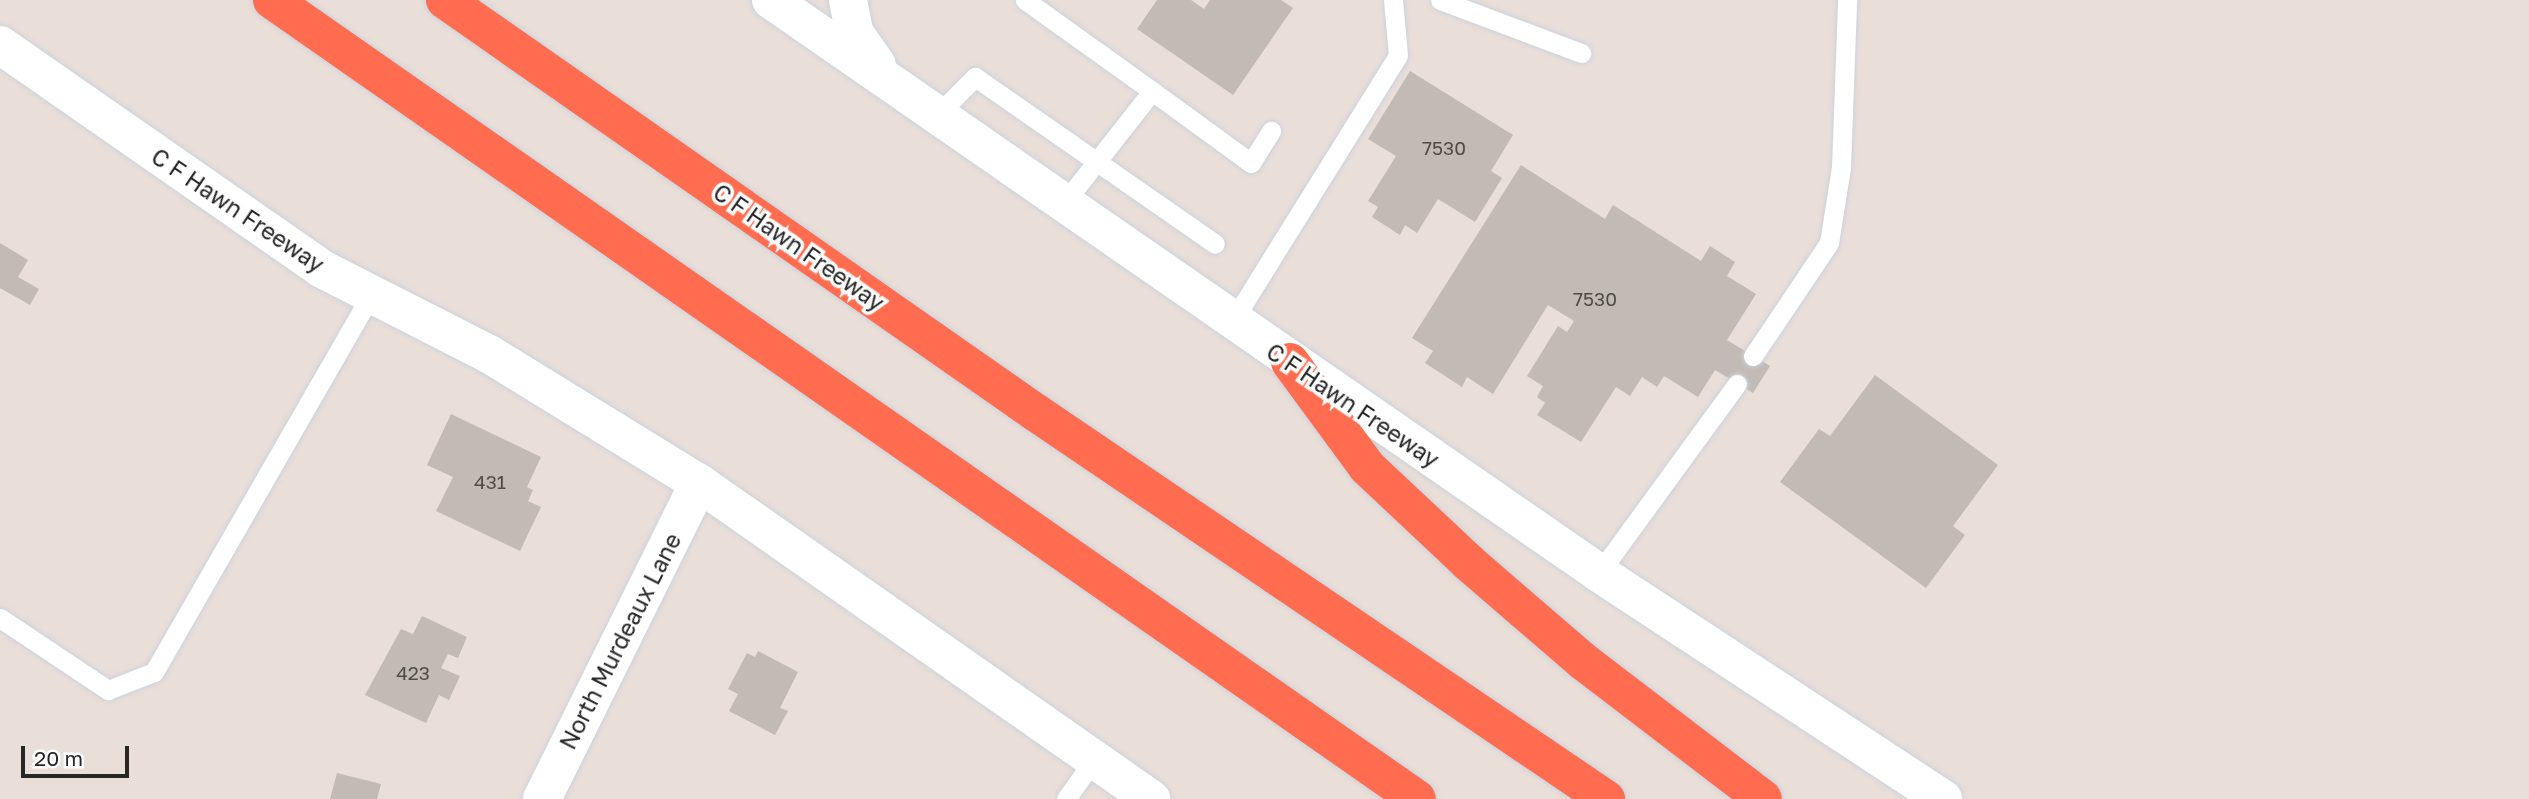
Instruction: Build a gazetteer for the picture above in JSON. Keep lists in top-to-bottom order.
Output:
{
  "streets": {
    "highway": ["C F Hawn Freeway"],
    "main road": ["North Murdeaux Lane"]
  },
  "crossings": [
    ["C F Hawn Freeway", "North Murdeaux Lane"]
  ],
  "house_numbers": [
    "7530",
    "7530",
    "431",
    "423"
  ],
  "scale_bar": "20 m"
}
